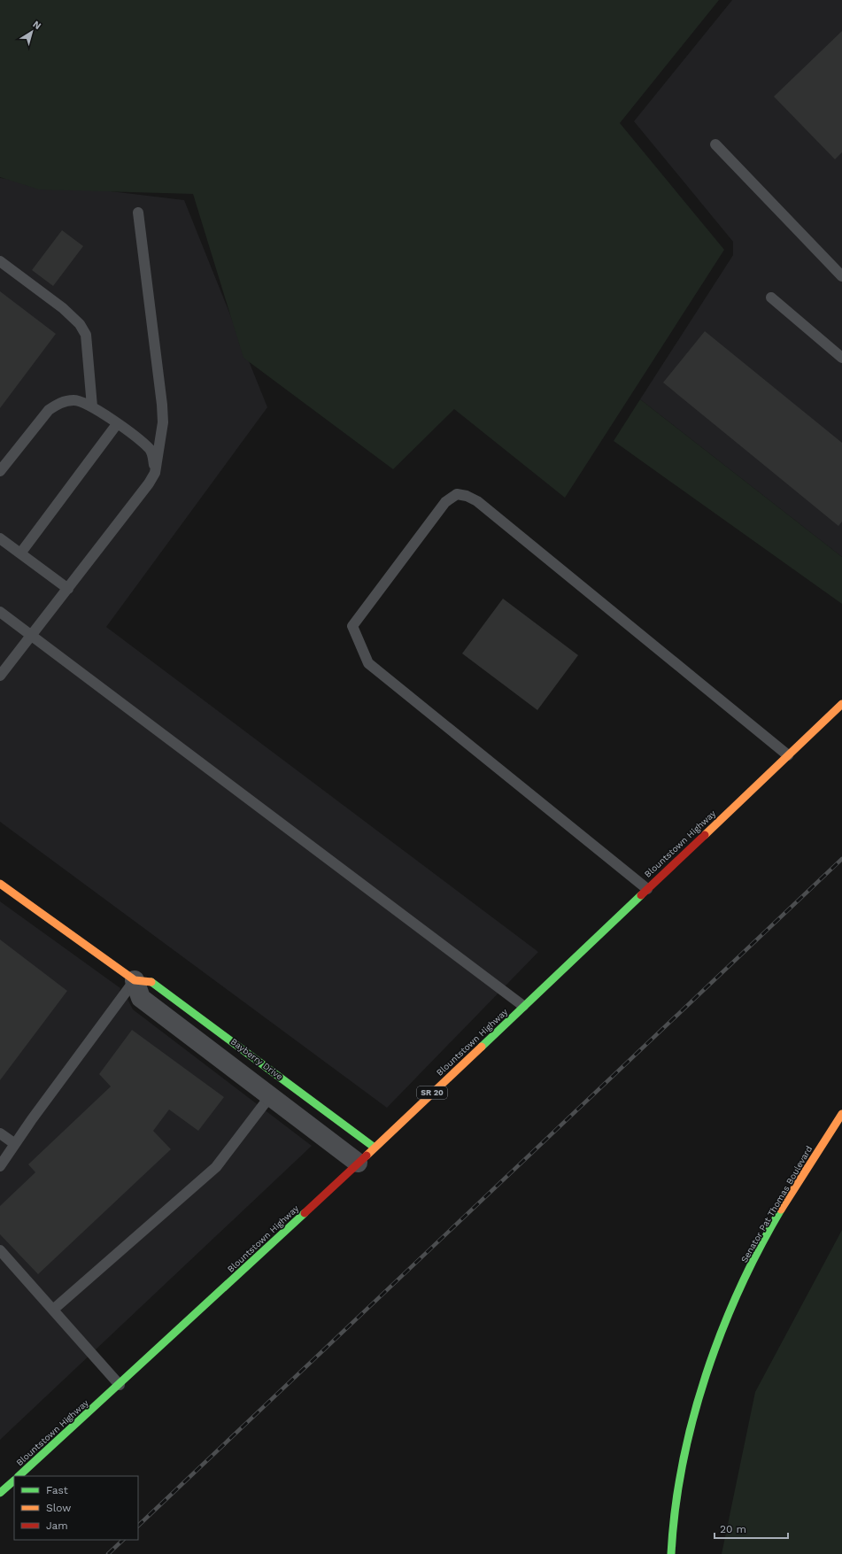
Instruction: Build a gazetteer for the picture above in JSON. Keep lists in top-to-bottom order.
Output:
{
  "streets": {
    "main road": [
      "Blountstown Highway",
      "Bayberry Drive",
      "SR 20",
      "Senator Pat Thomas Boulevard"
    ]
  },
  "crossings": [
    ["Blountstown Highway", "Bayberry Drive"]
  ],
  "legend": ["Fast", "Slow", "Jam"],
  "scale_bar": "20 m",
  "north": "top right"
}
